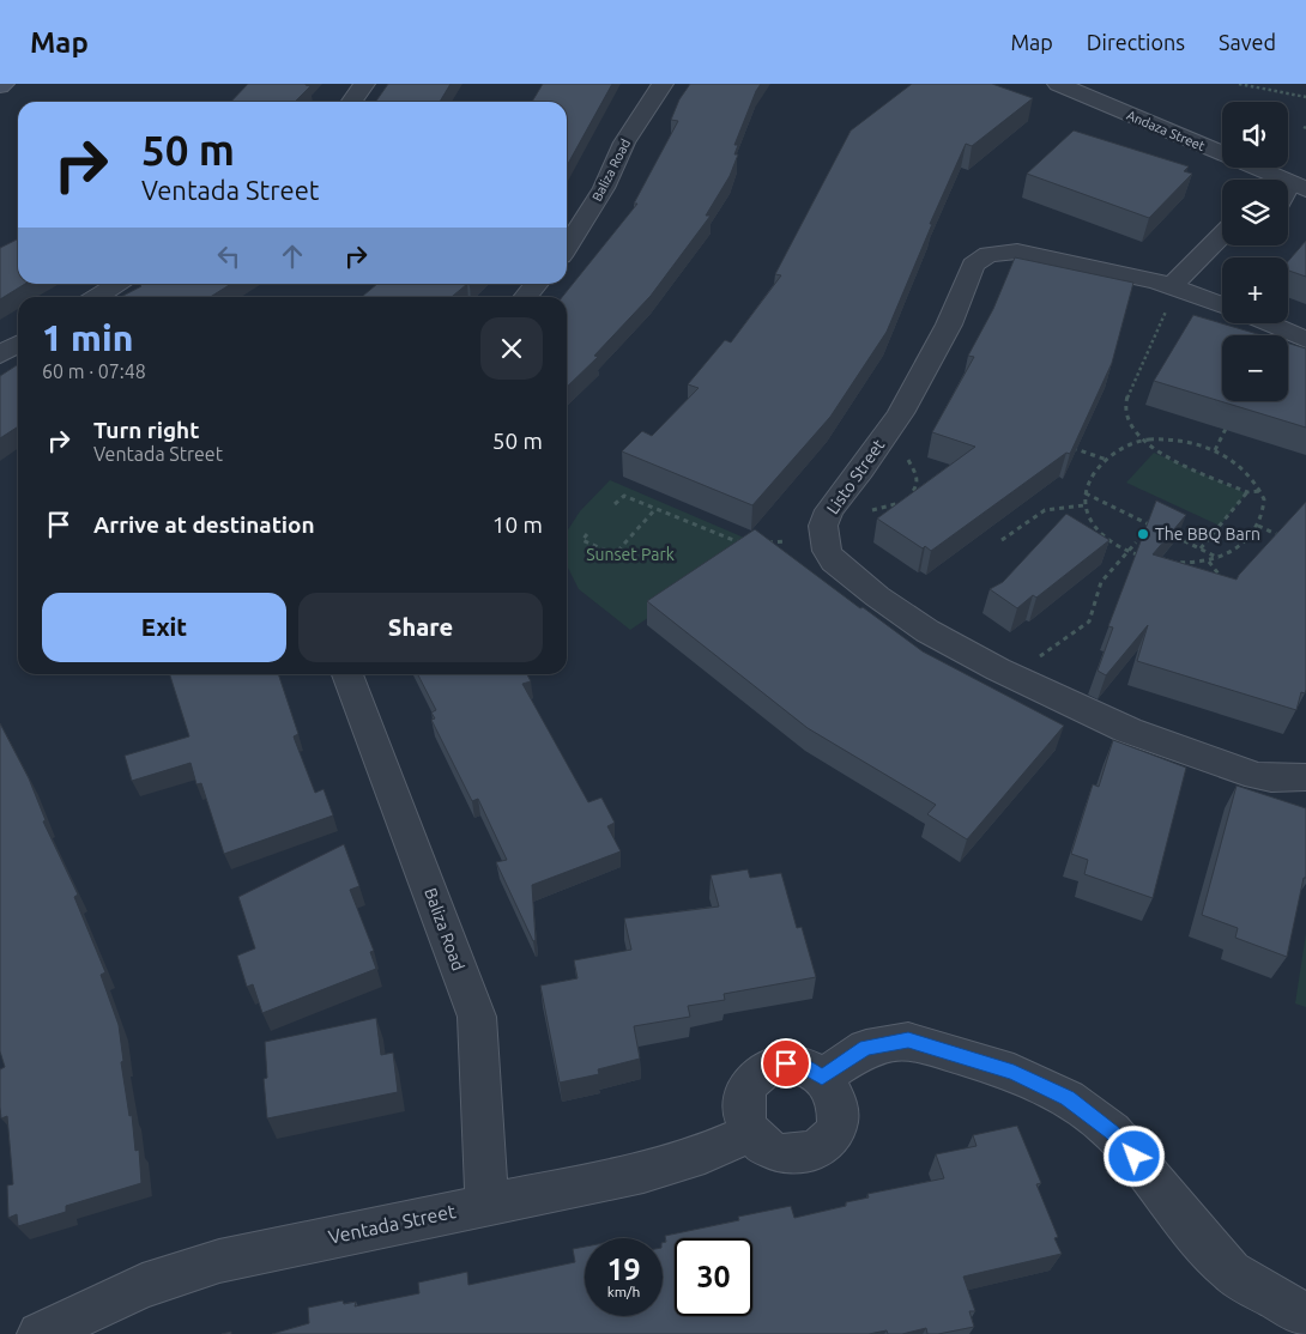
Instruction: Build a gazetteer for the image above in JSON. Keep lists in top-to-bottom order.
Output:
{
  "streets": {
    "street": [
      "Andaza Street",
      "Baliza Road",
      "Listo Street",
      "Ventada Street"
    ]
  },
  "crossings": [
    ["Baliza Road", "Ventada Street"]
  ],
  "parks": ["Sunset Park"],
  "places": ["The BBQ Barn"],
  "page": {
    "header": "Map",
    "nav": ["Map", "Directions", "Saved"],
    "map_buttons": ["+", "−"],
    "turn": ["50 m", "Ventada Street"],
    "heading": ["1 min", "60 m · 07:48"],
    "list": [
      {
        "name": "Turn right",
        "note": "Ventada Street",
        "value": "50 m"
      },
      {
        "name": "Arrive at destination",
        "value": "10 m"
      }
    ],
    "buttons": ["Exit", "Share"],
    "speed": "19 km/h",
    "limit": "30"
  }
}
